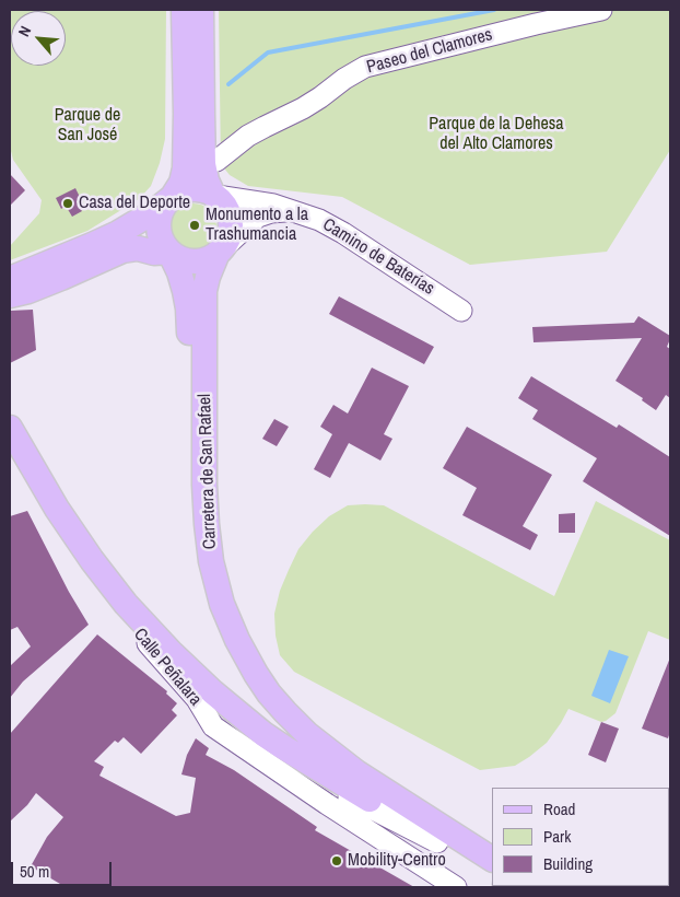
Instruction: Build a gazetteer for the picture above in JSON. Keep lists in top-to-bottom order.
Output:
{
  "streets": {
    "main road": ["Carretera de San Rafael"],
    "street": ["Paseo del Clamores", "Camino de Baterías", "Calle Peñalara"]
  },
  "crossings": [
    ["Camino de Baterías", "Carretera de San Rafael"],
    ["Carretera de San Rafael", "Calle Peñalara"]
  ],
  "parks": ["Parque de San José", "Parque de la Dehesa del Alto Clamores"],
  "places": ["Casa del Deporte", "Monumento a la Trashumancia", "Mobility-Centro"],
  "legend": ["Road", "Park", "Building"],
  "scale_bar": "50 m",
  "north": "top left"
}
